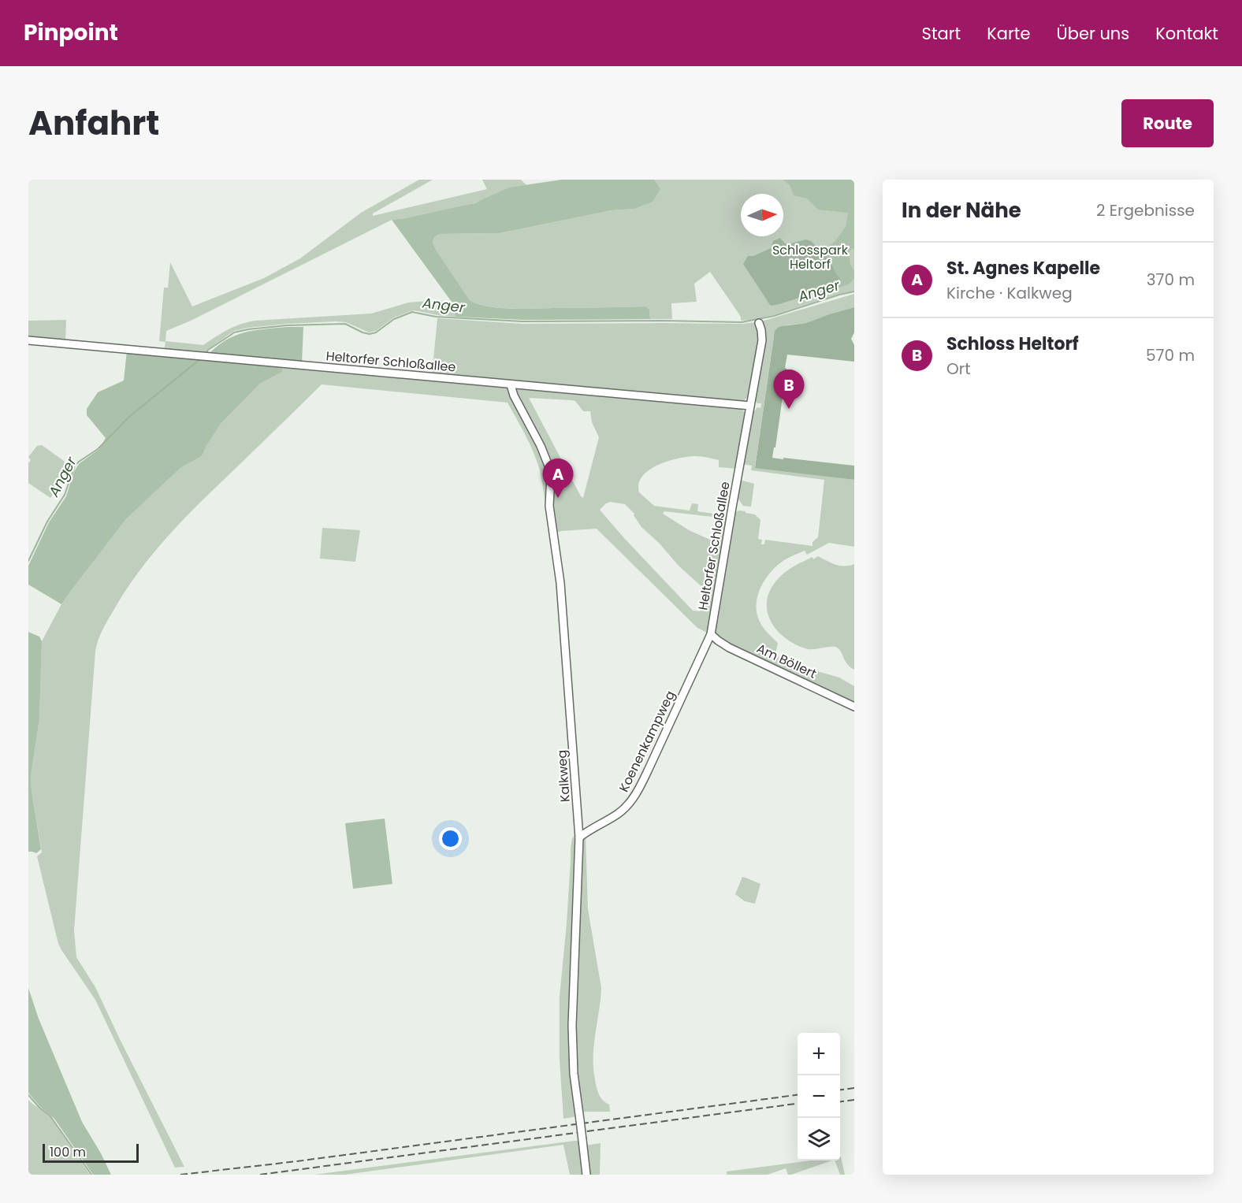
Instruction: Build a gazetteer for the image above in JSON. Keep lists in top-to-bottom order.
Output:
{
  "streets": {
    "street": [
      "Heltorfer Schloßallee",
      "Am Böllert",
      "Koenenkampweg",
      "Kalkweg"
    ]
  },
  "crossings": [
    ["Heltorfer Schloßallee", "Am Böllert"],
    ["Heltorfer Schloßallee", "Koenenkampweg"],
    ["Heltorfer Schloßallee", "Kalkweg"],
    ["Am Böllert", "Koenenkampweg"],
    ["Koenenkampweg", "Kalkweg"]
  ],
  "water": ["Anger"],
  "parks": ["Schlosspark Heltorf"],
  "scale_bar": "100 m",
  "north": "right",
  "page": {
    "header": "Pinpoint",
    "nav": [
      "Start",
      "Karte",
      "Über uns",
      "Kontakt"
    ],
    "title": "Anfahrt",
    "buttons": "Route",
    "heading": ["In der Nähe", "2 Ergebnisse"],
    "list": [
      {
        "mark": "A",
        "name": "St. Agnes Kapelle",
        "note": "Kirche · Kalkweg",
        "value": "370 m"
      },
      {
        "mark": "B",
        "name": "Schloss Heltorf",
        "note": "Ort",
        "value": "570 m"
      }
    ],
    "pins": ["B", "A"],
    "map_buttons": ["+", "−"],
    "scale": "100 m"
  }
}
